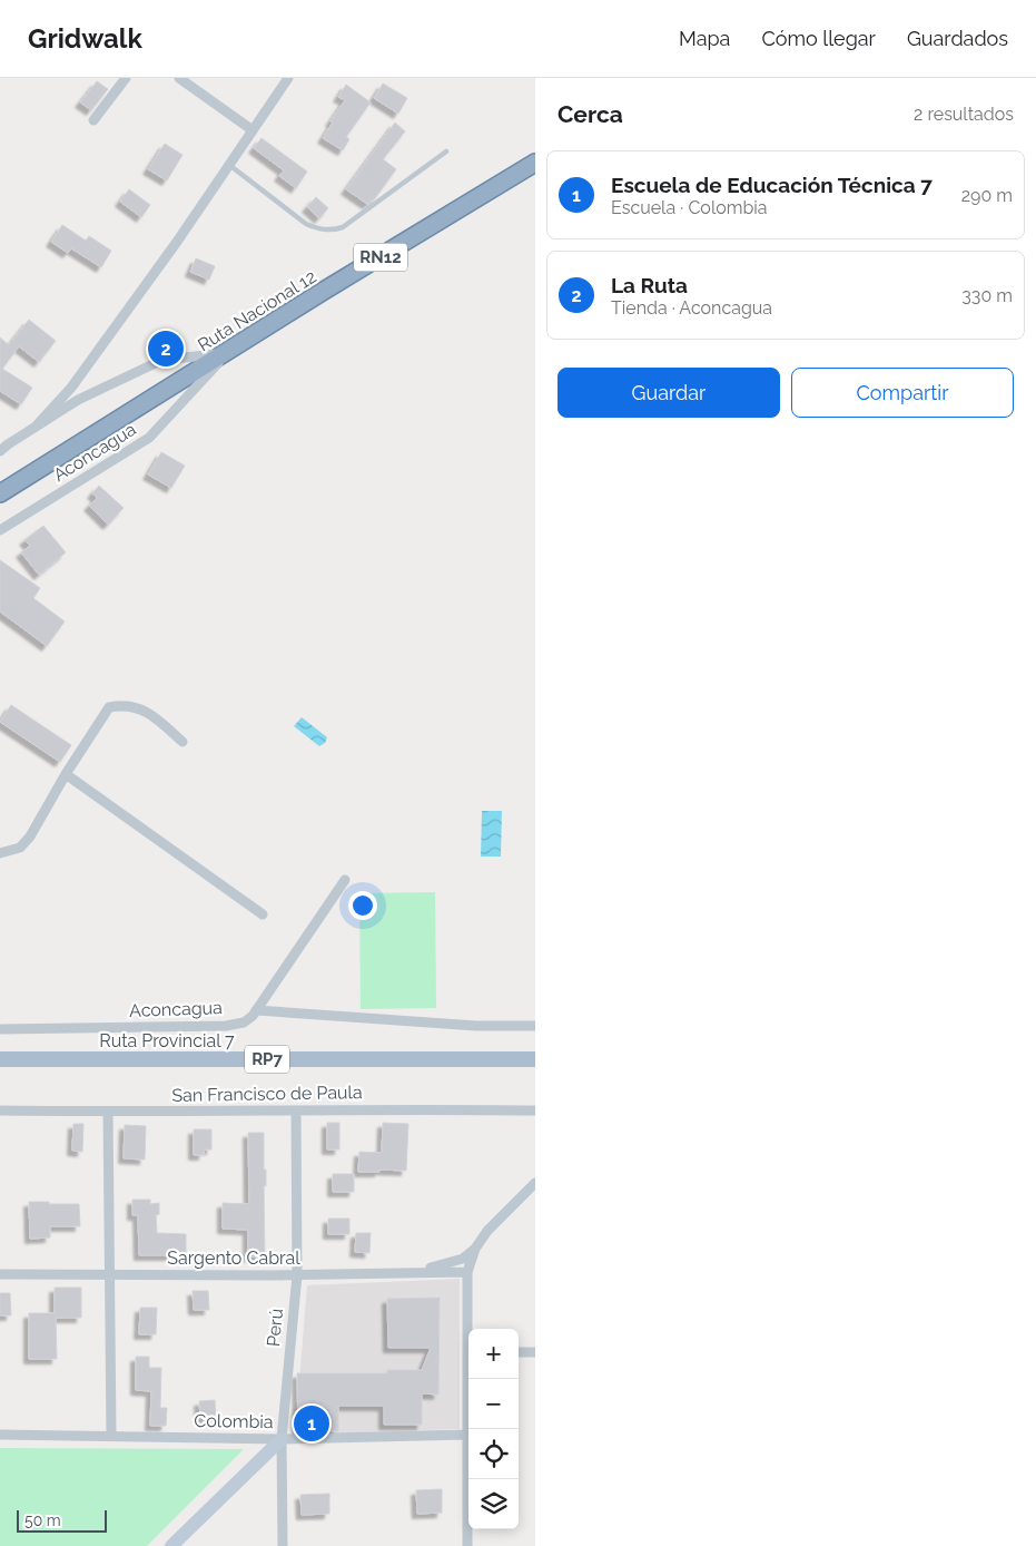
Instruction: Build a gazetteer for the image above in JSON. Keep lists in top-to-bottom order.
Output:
{
  "streets": {
    "highway": ["RN12", "Ruta Nacional 12"],
    "main road": ["Ruta Provincial 7", "RP7"],
    "street": [
      "Aconcagua",
      "San Francisco de Paula",
      "Sargento Cabral",
      "Perú",
      "Colombia"
    ]
  },
  "crossings": [
    ["Ruta Nacional 12", "Aconcagua"],
    ["San Francisco de Paula", "Perú"],
    ["Sargento Cabral", "Perú"],
    ["Perú", "Colombia"]
  ],
  "scale_bar": "50 m",
  "page": {
    "header": "Gridwalk",
    "nav": ["Mapa", "Cómo llegar", "Guardados"],
    "heading": ["Cerca", "2 resultados"],
    "list": [
      {
        "mark": "1",
        "name": "Escuela de Educación Técnica 7",
        "note": "Escuela · Colombia",
        "value": "290 m"
      },
      {
        "mark": "2",
        "name": "La Ruta",
        "note": "Tienda · Aconcagua",
        "value": "330 m"
      }
    ],
    "pins": ["2", "1"],
    "buttons": ["Guardar", "Compartir"],
    "map_buttons": ["+", "−"],
    "scale": "50 m"
  }
}
